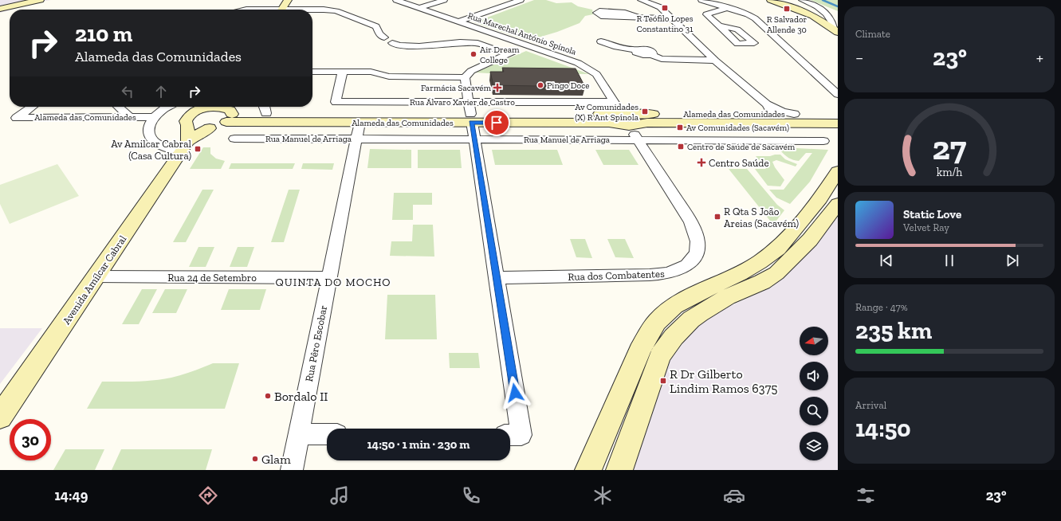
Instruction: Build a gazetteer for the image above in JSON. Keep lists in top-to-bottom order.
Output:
{
  "streets": {
    "street": [
      "Rua Marechal António Spínola",
      "Rua Álvaro Xavier de Castro",
      "Alameda das Comunidades",
      "Rua Manuel de Arriaga",
      "Rua dos Combatentes",
      "Rua 24 de Setembro",
      "Avenida Amílcar Cabral",
      "Rua Pêro Escobar"
    ]
  },
  "crossings": [
    ["Rua Marechal António Spínola", "Rua Álvaro Xavier de Castro"],
    ["Rua Marechal António Spínola", "Alameda das Comunidades"],
    ["Rua Marechal António Spínola", "Rua dos Combatentes"],
    ["Rua Álvaro Xavier de Castro", "Alameda das Comunidades"],
    ["Rua Álvaro Xavier de Castro", "Rua dos Combatentes"],
    ["Alameda das Comunidades", "Rua dos Combatentes"],
    ["Alameda das Comunidades", "Avenida Amílcar Cabral"],
    ["Alameda das Comunidades", "Rua Pêro Escobar"],
    ["Rua Manuel de Arriaga", "Rua dos Combatentes"],
    ["Rua Manuel de Arriaga", "Rua Pêro Escobar"],
    ["Rua 24 de Setembro", "Avenida Amílcar Cabral"],
    ["Rua 24 de Setembro", "Rua Pêro Escobar"]
  ],
  "districts": ["QUINTA DO MOCHO"],
  "places": {
    "transit": [
      "R Teófilo Lopes Constantino 31",
      "R Salvador Allende 30",
      "Av Comunidades (X) R Ant Spínola",
      "Av Comunidades (Sacavém)",
      "Centro de Saúde de Sacavém",
      "Av Amilcar Cabral (Casa Cultura)",
      "R Qta S João Areias (Sacavém)",
      "R Dr Gilberto Lindim Ramos 6375"
    ],
    "other": [
      "Air Dream College",
      "Pingo Doce",
      "Bordalo II",
      "Glam"
    ],
    "health": ["Farmácia Sacavém", "Centro Saúde"]
  },
  "north": "left",
  "page": {
    "tile": [
      "Climate",
      ["Range · 47%", "235 km"],
      ["Arrival", "14:50"]
    ],
    "turn": ["210 m", "Alameda das Comunidades"],
    "heat": ["−", "23°", "+"],
    "song": ["Static Love", "Velvet Ray"],
    "limit": "30",
    "trip": "14:50 · 1 min · 230 m",
    "tabs": ["14:49", "23°"],
    "gauge": ["27", "km/h"]
  }
}
